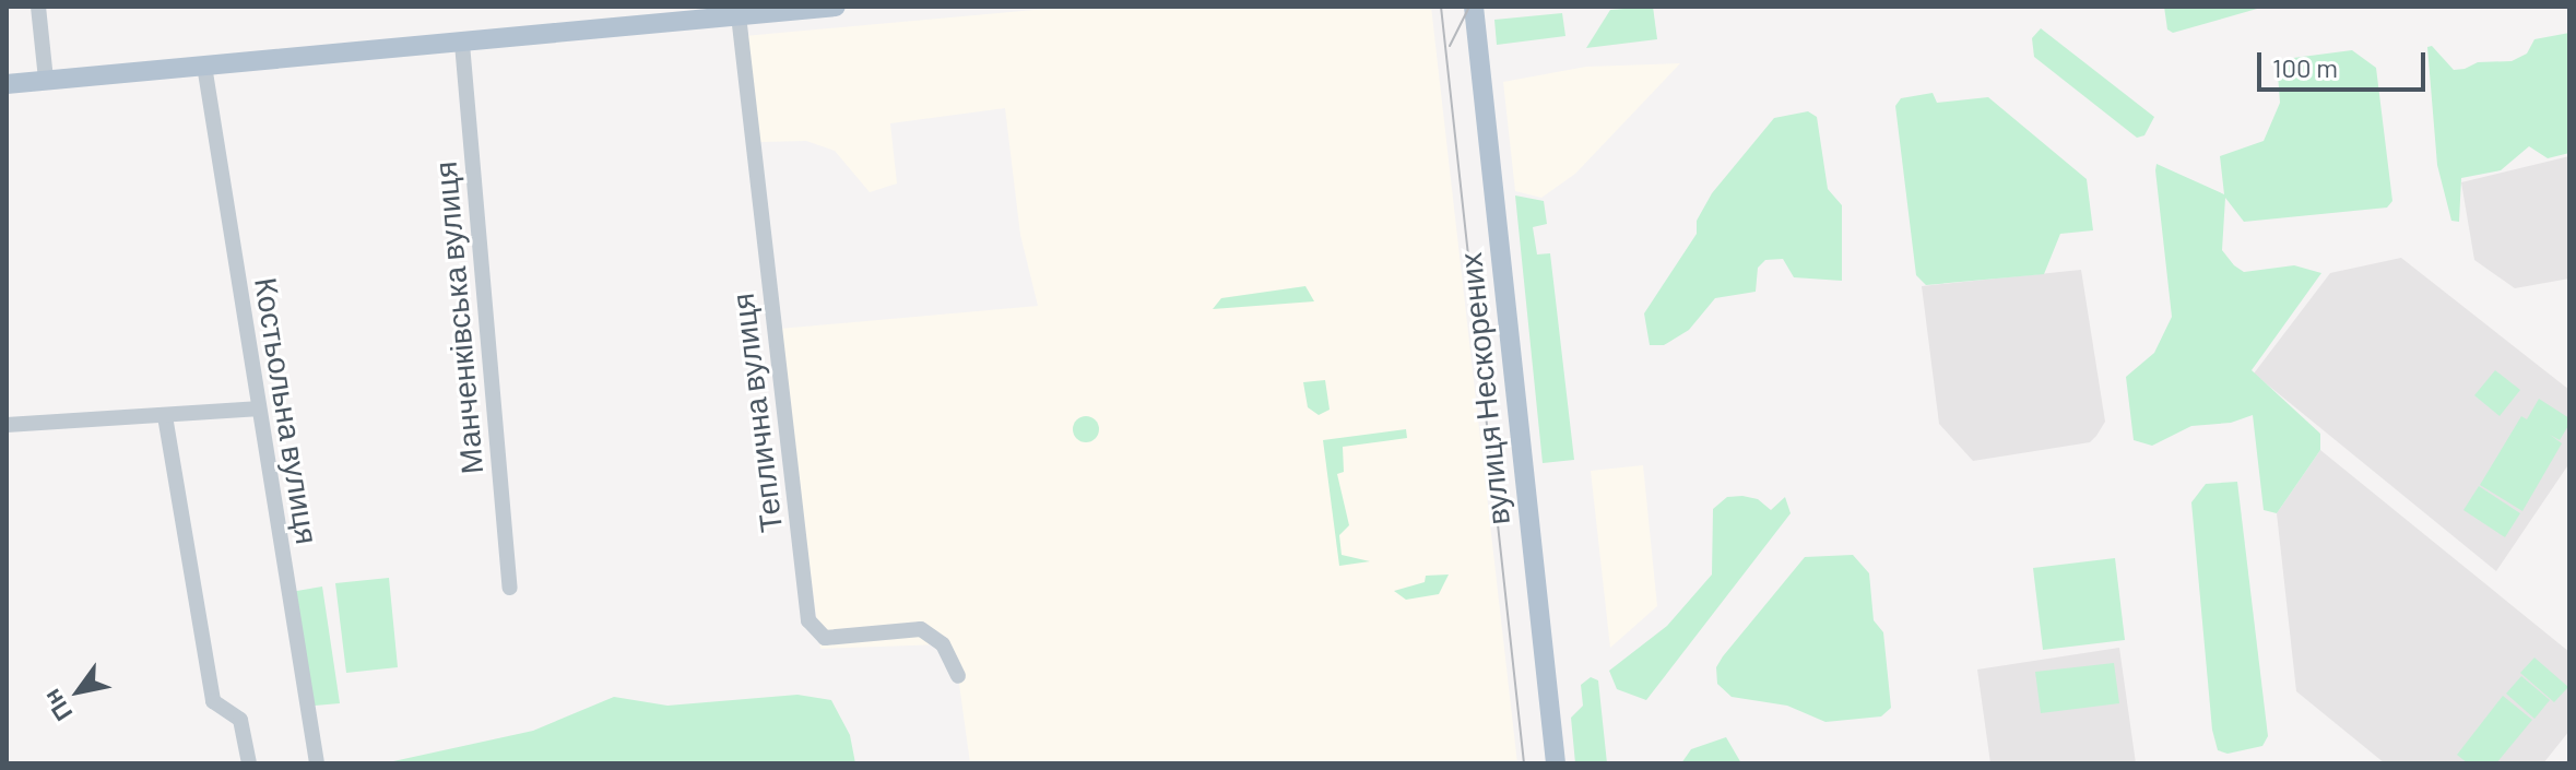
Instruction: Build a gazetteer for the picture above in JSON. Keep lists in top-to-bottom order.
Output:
{
  "streets": {
    "main road": ["вулиця Нескорених"],
    "street": ["Манченківська вулиця", "Костьольна вулиця", "Теплична вулиця"]
  },
  "scale_bar": "100 m",
  "north": "bottom left"
}
